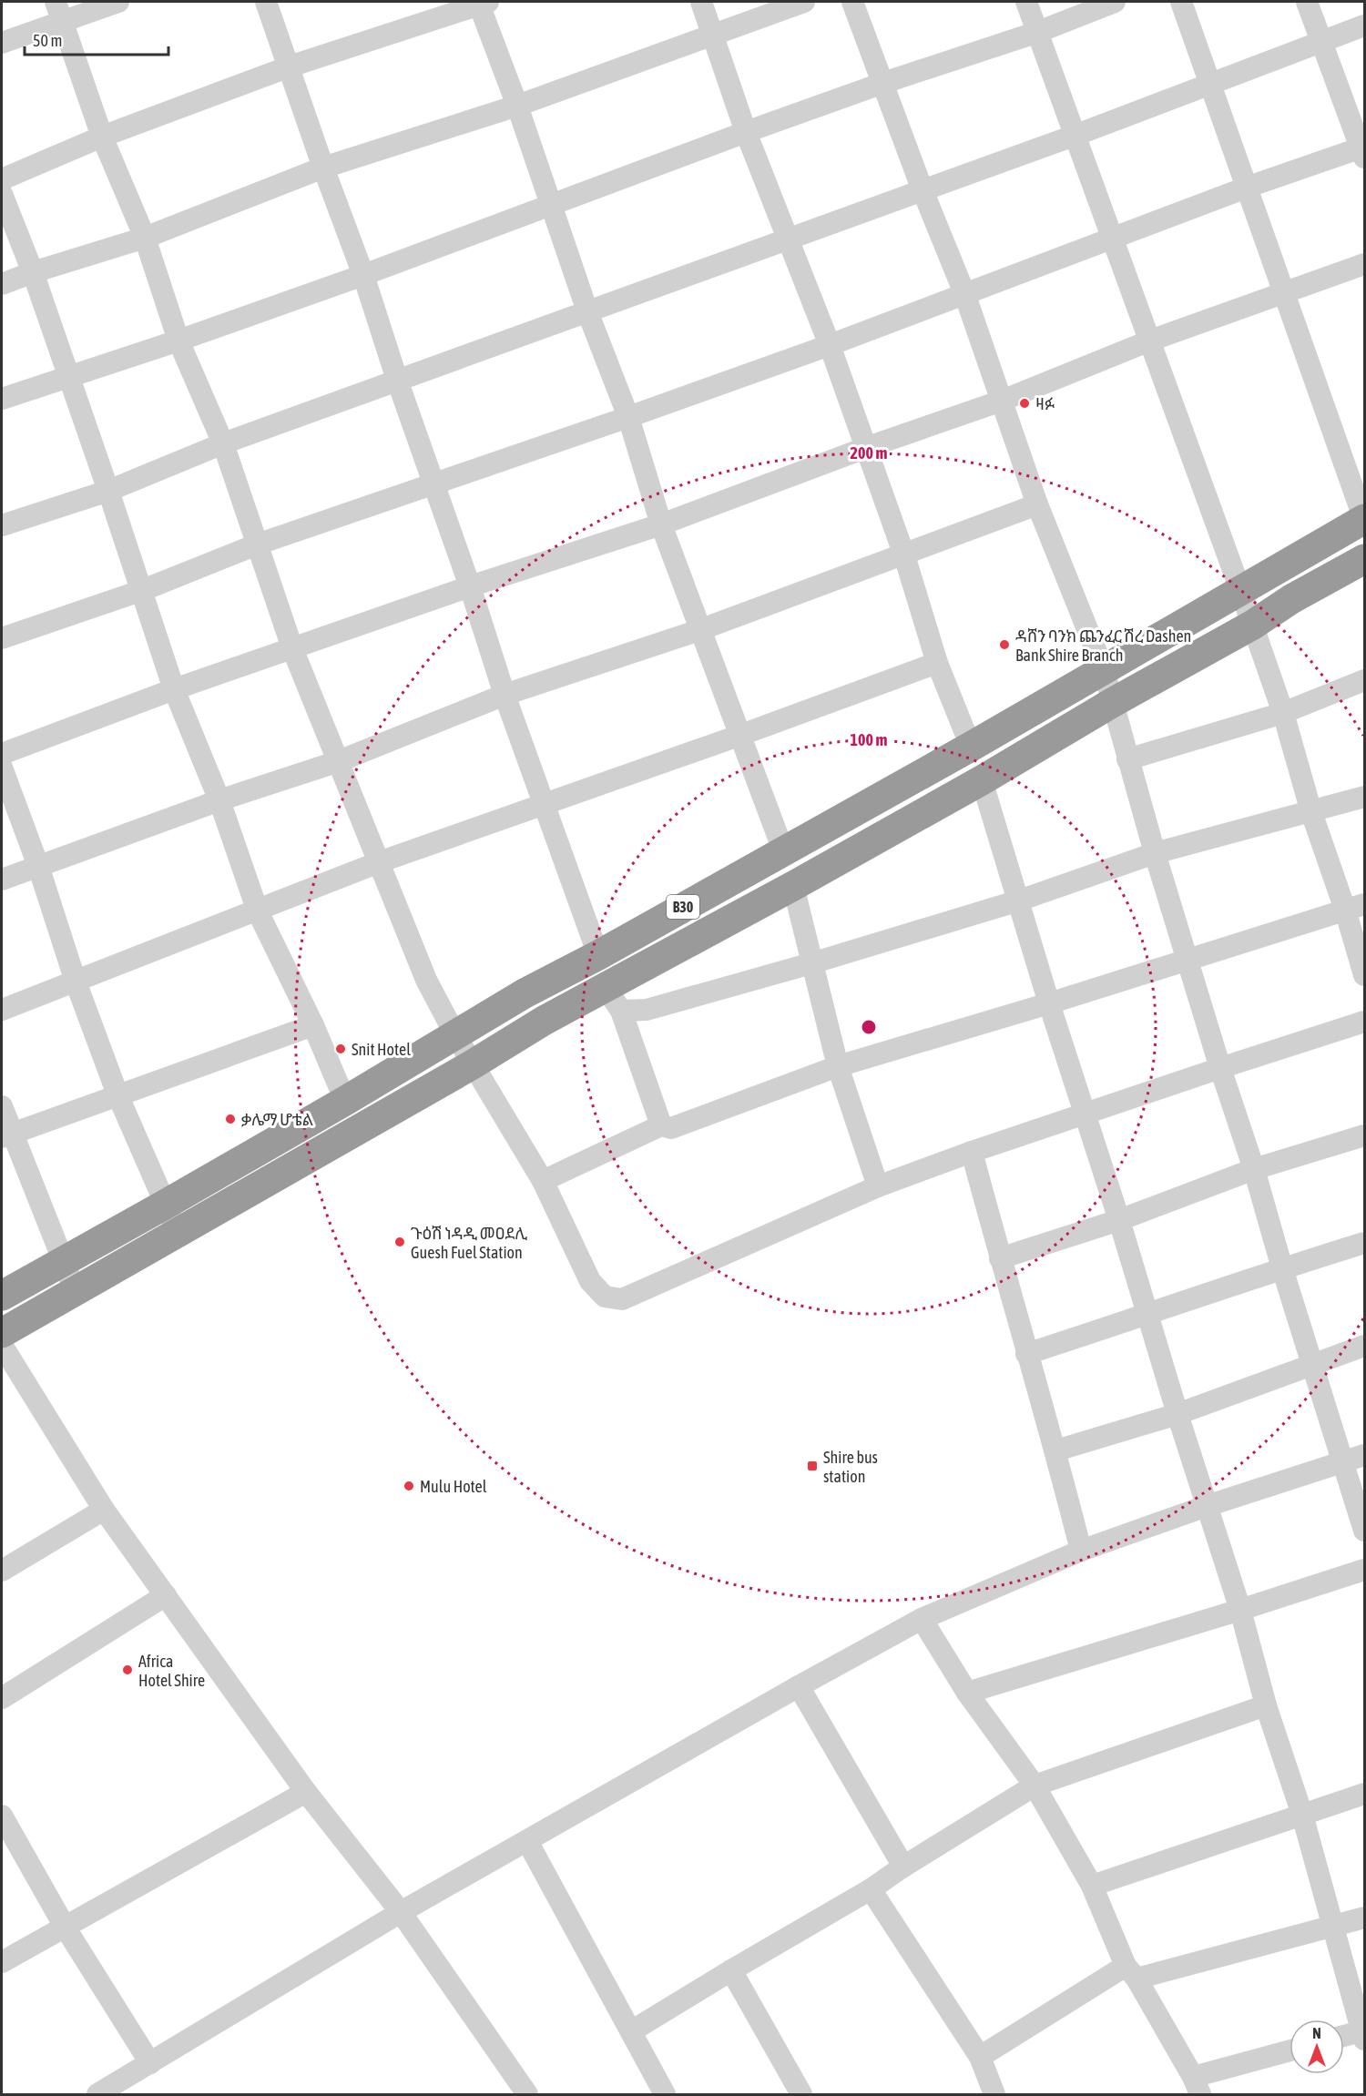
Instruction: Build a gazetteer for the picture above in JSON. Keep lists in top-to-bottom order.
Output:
{
  "streets": {
    "highway": ["B30"]
  },
  "places": {
    "other": [
      "ዛፉ",
      "ዳሸን ባንክ ጨንፈር ሽረ Dashen Bank Shire Branch",
      "Snit Hotel",
      "ቃሌማ ሆቴል",
      "ጉዕሽ ነዳዲ መዐደሊ Guesh Fuel Station",
      "Mulu Hotel",
      "Africa Hotel Shire"
    ],
    "transit": ["Shire bus station"]
  },
  "scale_bar": "50 m",
  "north": "top",
  "rings": ["200 m", "100 m"]
}
